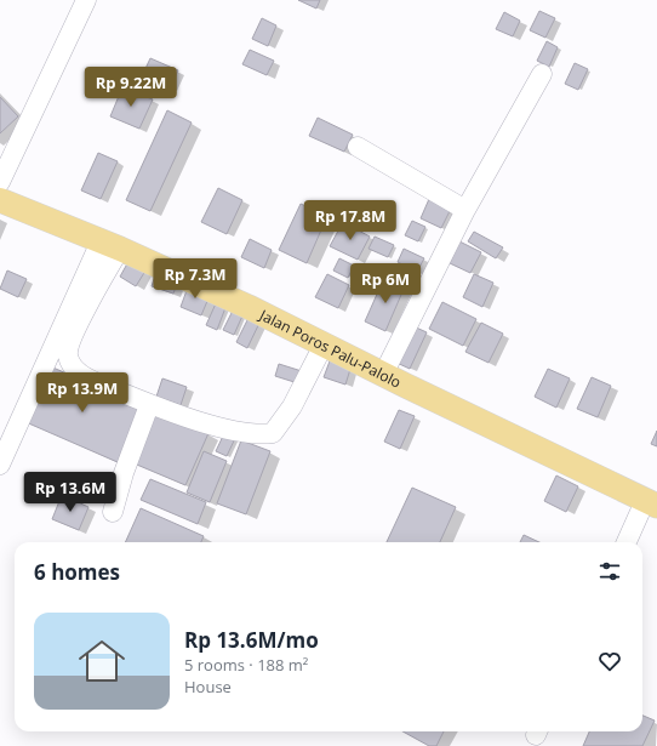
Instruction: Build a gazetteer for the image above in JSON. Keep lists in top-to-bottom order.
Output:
{
  "streets": {
    "main road": ["Jalan Poros Palu-Palolo"]
  },
  "page": {
    "price": [
      "Rp 9.22M",
      "Rp 17.8M",
      "Rp 7.3M",
      "Rp 6M",
      "Rp 13.9M",
      "Rp 13.6M"
    ],
    "heading": "6 homes",
    "list": [
      {
        "name": "Rp 13.6M/mo",
        "note": "5 rooms · 188 m² · House"
      }
    ]
  }
}
